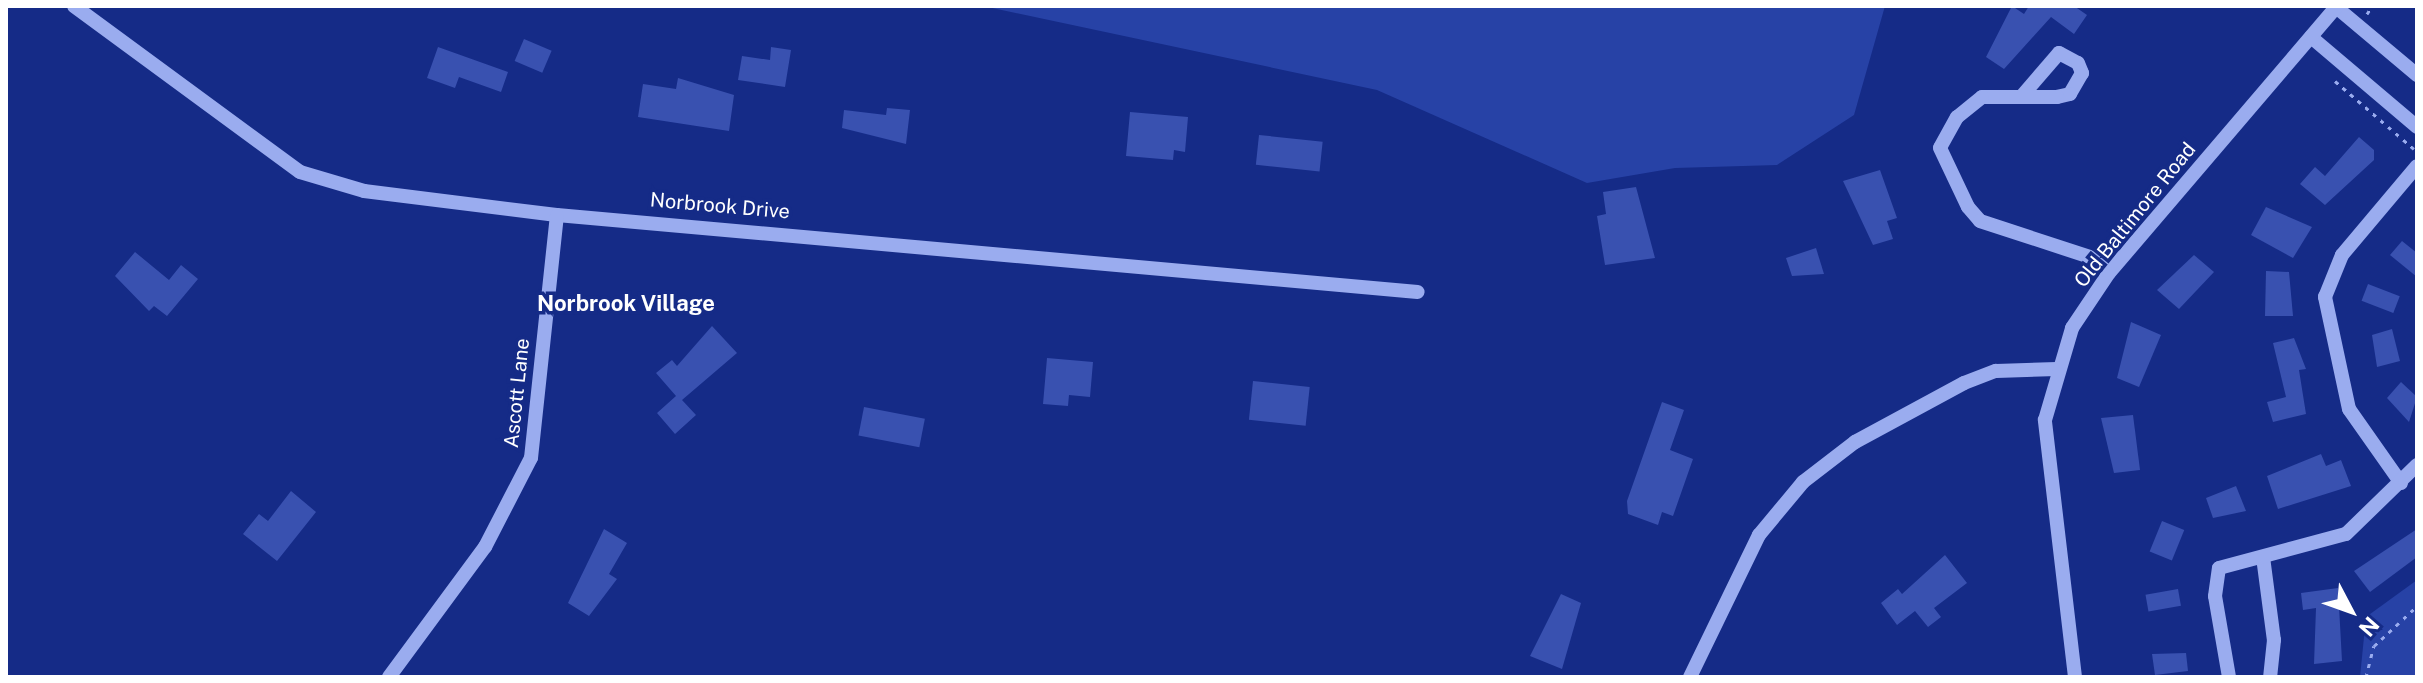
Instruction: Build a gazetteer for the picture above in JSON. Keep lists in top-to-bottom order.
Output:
{
  "streets": {
    "street": ["Norbrook Drive", "Old Baltimore Road", "Ascott Lane"]
  },
  "crossings": [
    ["Norbrook Drive", "Ascott Lane"]
  ],
  "districts": ["Norbrook Village"],
  "north": "bottom right"
}
